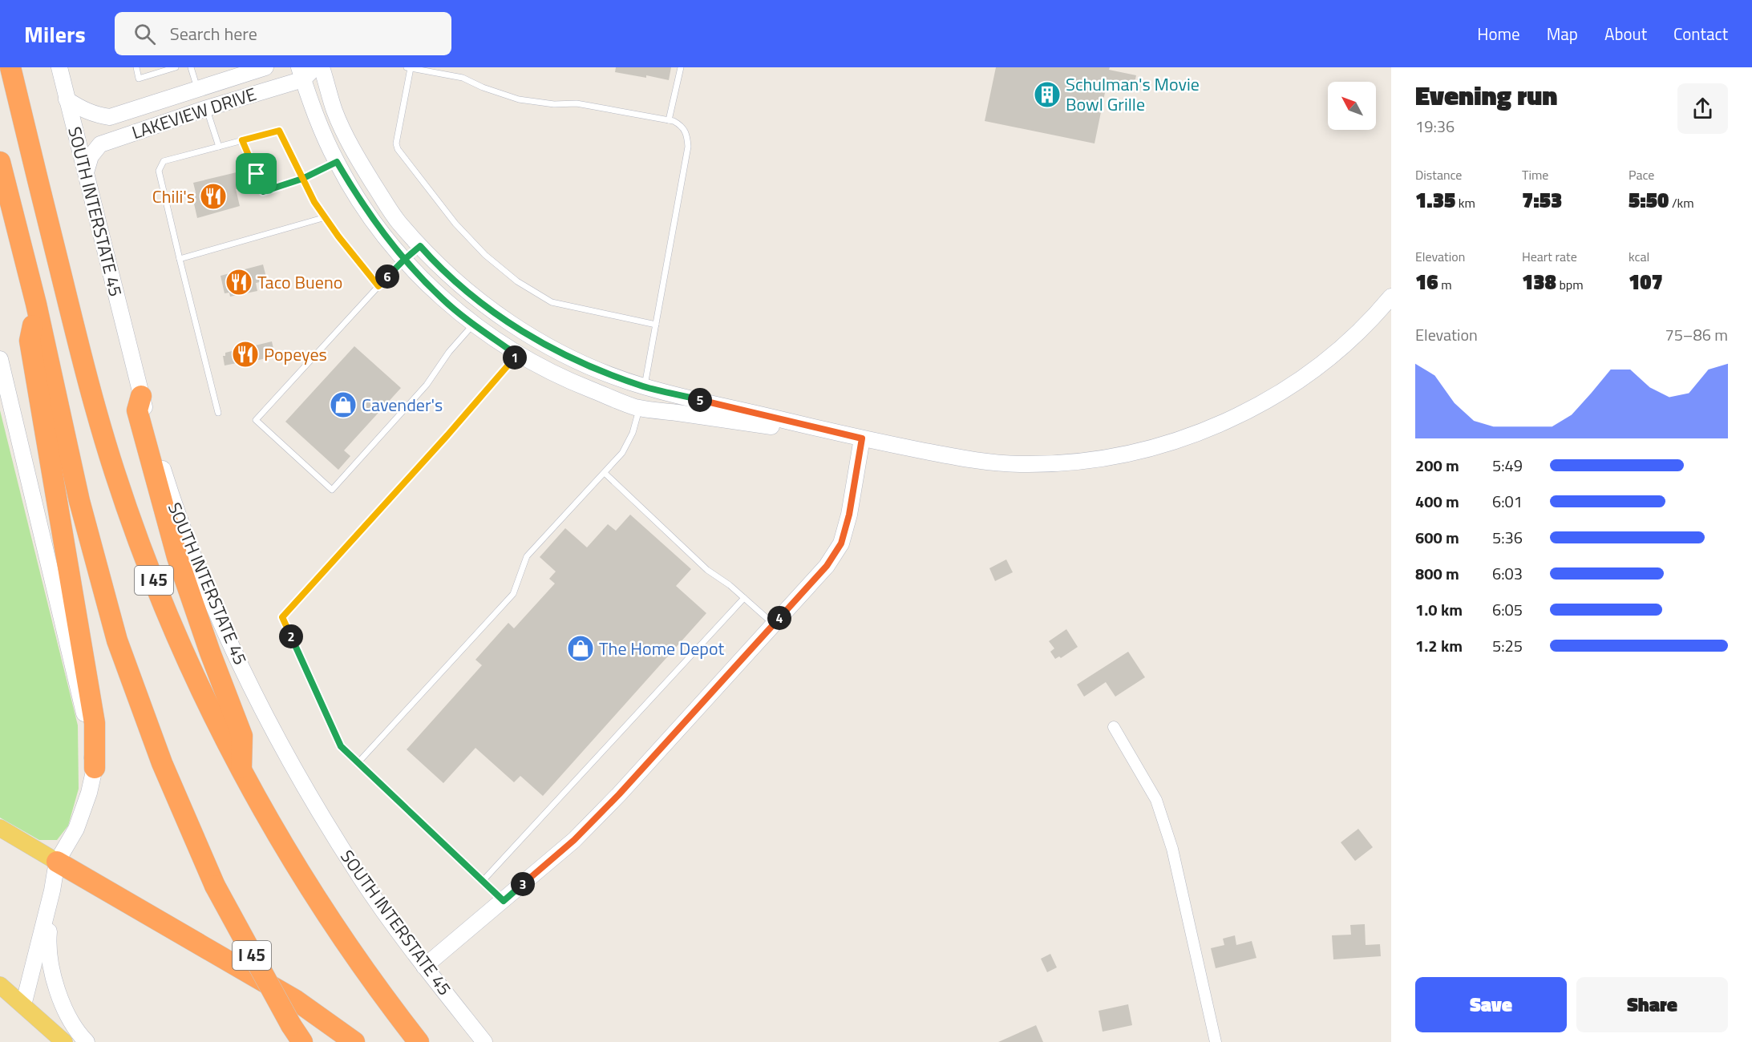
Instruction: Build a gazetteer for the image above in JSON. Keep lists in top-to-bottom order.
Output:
{
  "streets": {
    "highway": ["I 45"],
    "street": ["LAKEVIEW DRIVE", "SOUTH INTERSTATE 45"]
  },
  "crossings": [
    ["LAKEVIEW DRIVE", "SOUTH INTERSTATE 45"]
  ],
  "places": {
    "building": ["Schulman's Movie Bowl Grille"],
    "restaurant": ["Chili's", "Taco Bueno", "Popeyes"],
    "shop": ["Cavender's", "The Home Depot"]
  },
  "north": "top left",
  "page": {
    "header": "Milers",
    "search": "Search here",
    "nav": [
      "Home",
      "Map",
      "About",
      "Contact"
    ],
    "heading": ["Evening run", "19:36"],
    "stats": [
      ["Distance", "1.35 km"],
      ["Time", "7:53"],
      ["Pace", "5:50 /km"],
      ["Elevation", "16 m"],
      ["Heart rate", "138 bpm"],
      ["kcal", "107"]
    ],
    "pins": [
      "6",
      "1",
      "5",
      "4",
      "2",
      "3"
    ],
    "chart": ["Elevation", "75–86 m"],
    "list": [
      {
        "name": "200 m",
        "note": "5:49"
      },
      {
        "name": "400 m",
        "note": "6:01"
      },
      {
        "name": "600 m",
        "note": "5:36"
      },
      {
        "name": "800 m",
        "note": "6:03"
      },
      {
        "name": "1.0 km",
        "note": "6:05"
      },
      {
        "name": "1.2 km",
        "note": "5:25"
      }
    ],
    "buttons": ["Save", "Share"]
  }
}
